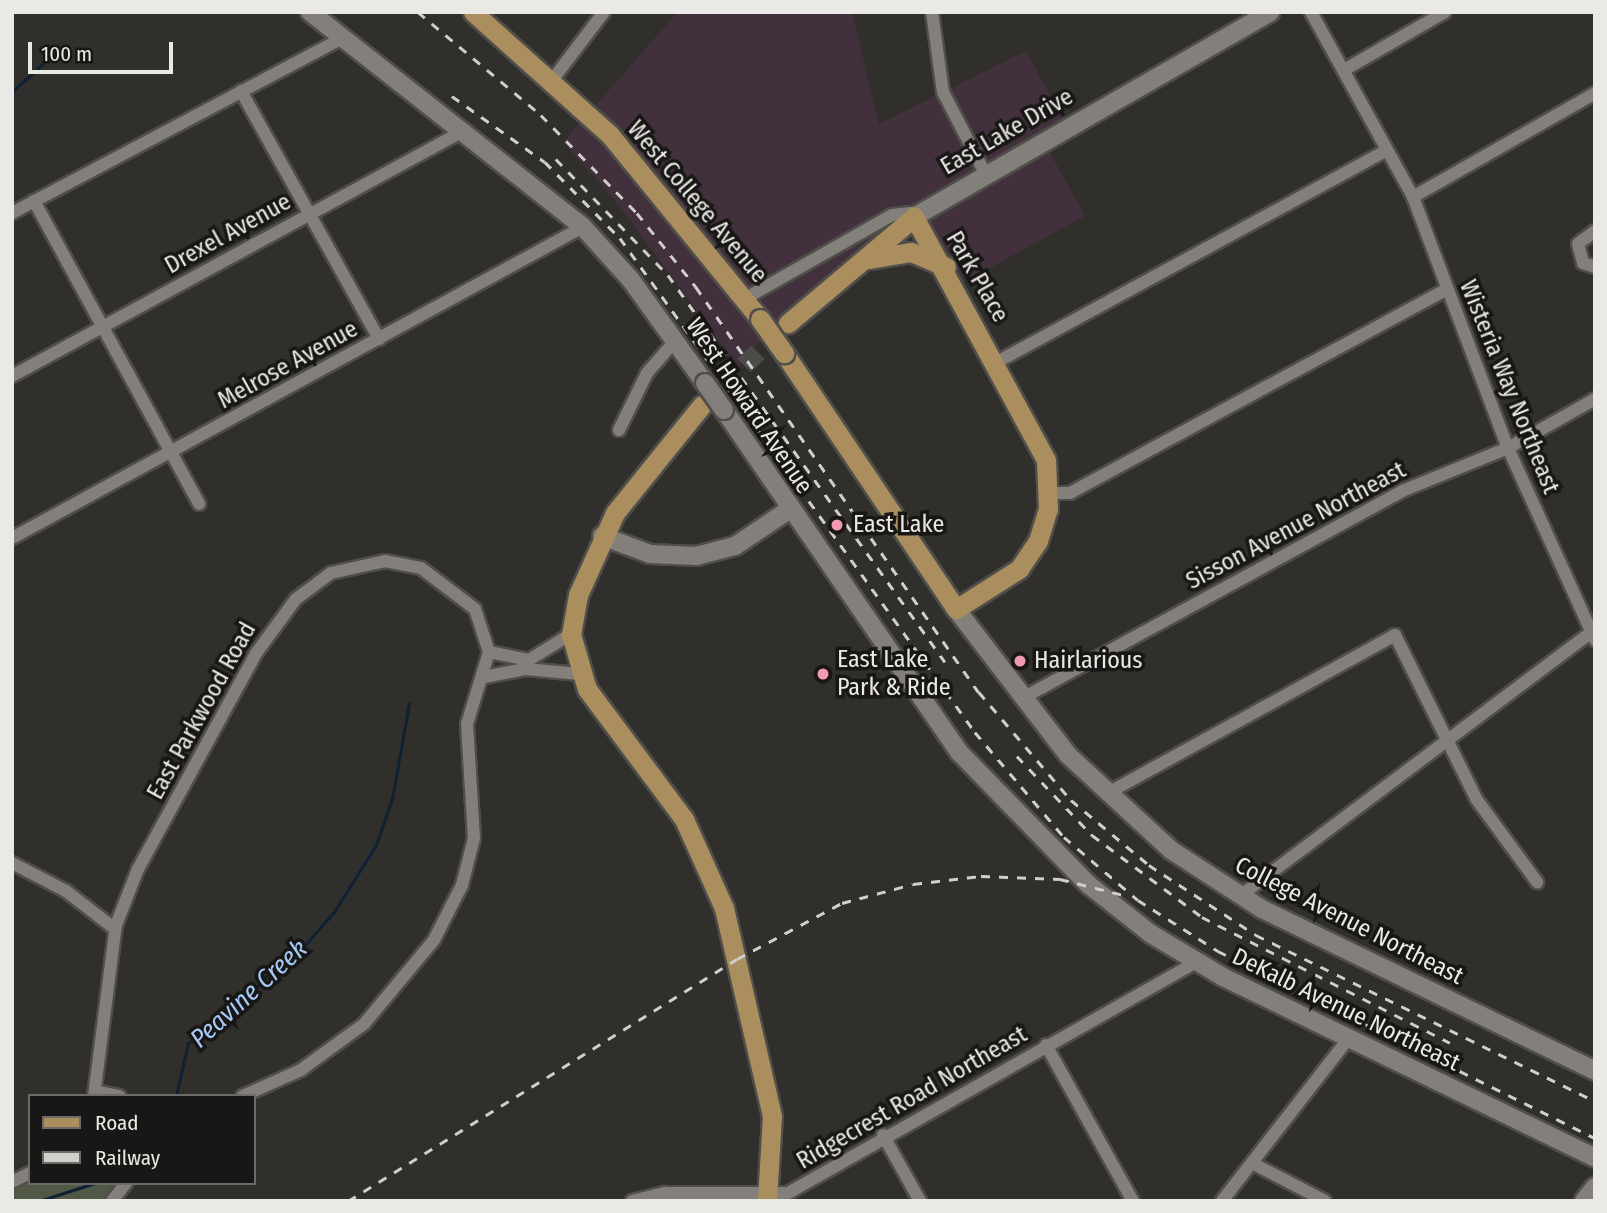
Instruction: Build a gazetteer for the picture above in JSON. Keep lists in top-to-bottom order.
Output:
{
  "streets": {
    "main road": [
      "East Lake Drive",
      "West College Avenue",
      "Park Place",
      "West Howard Avenue",
      "College Avenue Northeast",
      "DeKalb Avenue Northeast"
    ],
    "street": [
      "Drexel Avenue",
      "Melrose Avenue",
      "Wisteria Way Northeast",
      "Sisson Avenue Northeast",
      "East Parkwood Road",
      "Ridgecrest Road Northeast"
    ]
  },
  "crossings": [
    ["East Lake Drive", "Park Place"],
    ["West College Avenue", "College Avenue Northeast"],
    ["Drexel Avenue", "West Howard Avenue"],
    ["Melrose Avenue", "West Howard Avenue"],
    ["Wisteria Way Northeast", "Sisson Avenue Northeast"],
    ["West Howard Avenue", "DeKalb Avenue Northeast"],
    ["Sisson Avenue Northeast", "College Avenue Northeast"],
    ["DeKalb Avenue Northeast", "Ridgecrest Road Northeast"]
  ],
  "water": ["Peavine Creek"],
  "places": ["East Lake", "Hairlarious", "East Lake Park & Ride"],
  "legend": ["Road", "Railway"],
  "scale_bar": "100 m"
}
